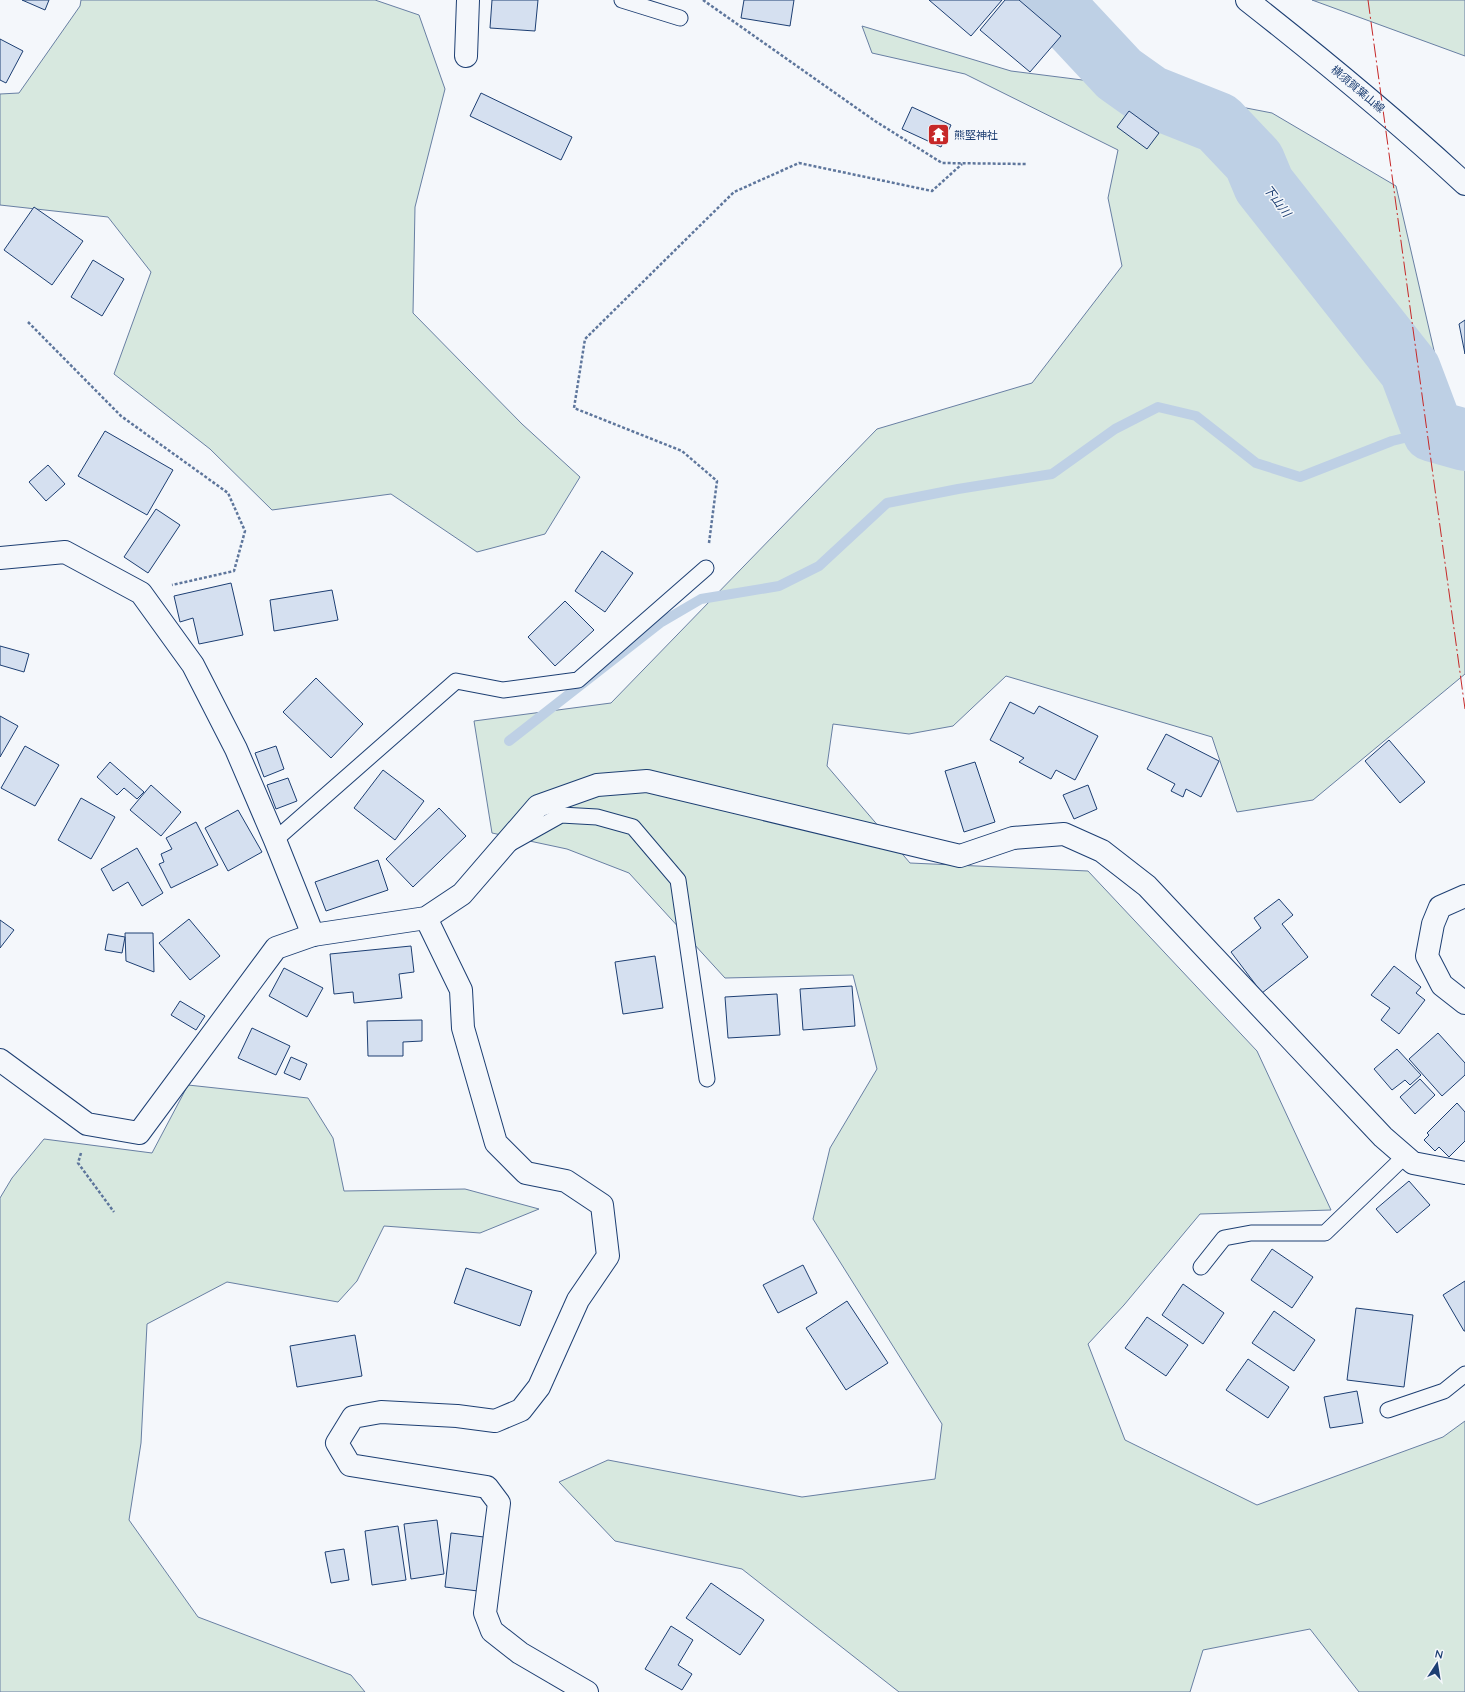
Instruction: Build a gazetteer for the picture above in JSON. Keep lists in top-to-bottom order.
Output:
{
  "streets": {
    "street": ["横須賀葉山線"]
  },
  "water": ["下山川"],
  "places": {
    "temple": ["熊堅神社"]
  },
  "north": "top"
}
